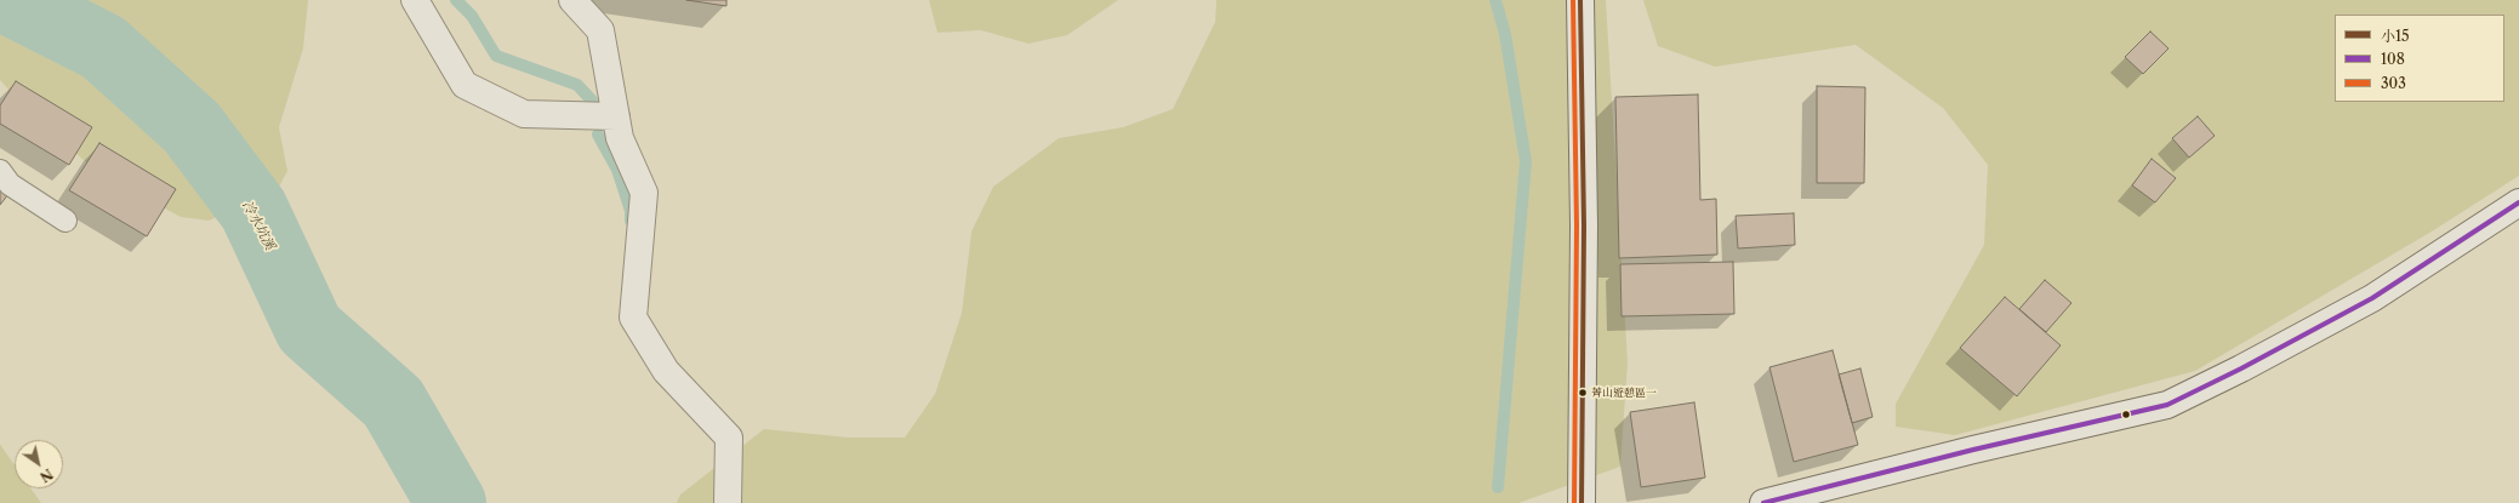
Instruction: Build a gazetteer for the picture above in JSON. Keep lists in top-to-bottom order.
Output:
{
  "water": ["冷水坑溪"],
  "places": ["菁山遊憩區一"],
  "lines": ["transit line 小15", "transit line 303", "transit line 108"],
  "legend": ["小15", "108", "303"],
  "north": "bottom right"
}
